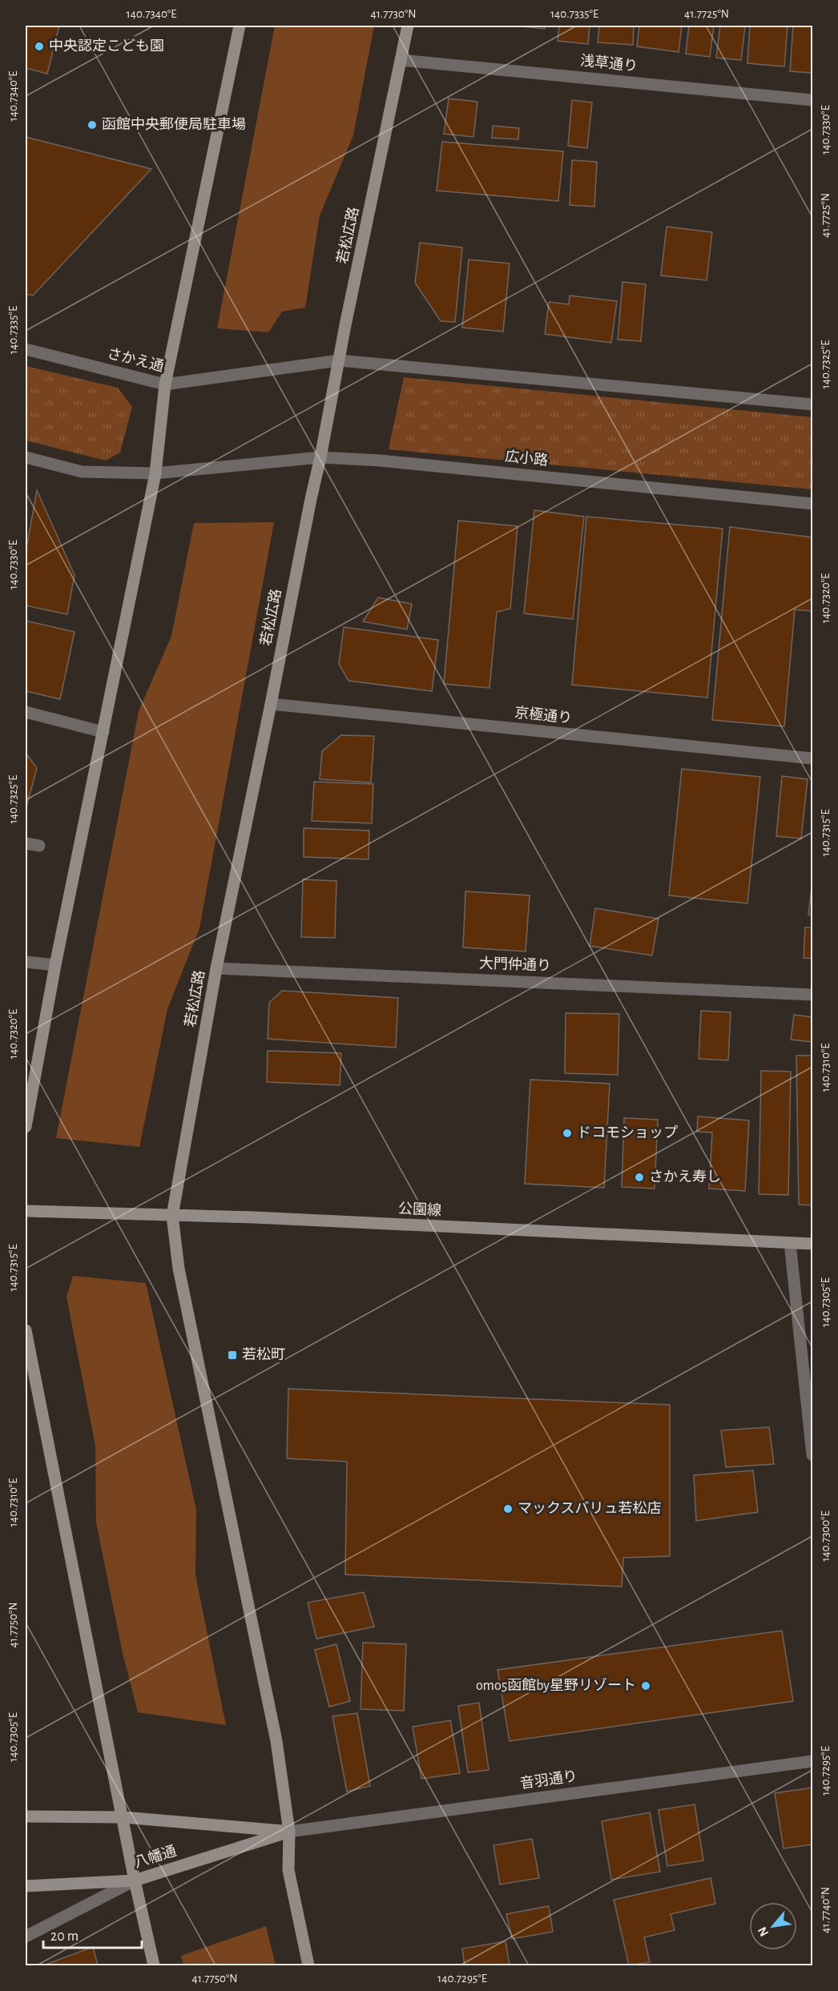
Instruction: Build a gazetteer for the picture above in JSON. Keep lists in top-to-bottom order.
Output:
{
  "streets": {
    "street": [
      "浅草通り",
      "若松広路",
      "さかえ通",
      "広小路",
      "京極通り",
      "大門仲通り",
      "公園線",
      "音羽通り",
      "八幡通"
    ]
  },
  "crossings": [
    ["浅草通り", "若松広路"],
    ["若松広路", "さかえ通"],
    ["若松広路", "広小路"],
    ["若松広路", "京極通り"],
    ["若松広路", "大門仲通り"],
    ["若松広路", "公園線"],
    ["若松広路", "音羽通り"],
    ["若松広路", "八幡通"],
    ["音羽通り", "八幡通"]
  ],
  "places": {
    "other": [
      "中央認定こども園",
      "函館中央郵便局駐車場",
      "ドコモショップ",
      "さかえ寿し",
      "マックスバリュ若松店",
      "omo5函館by星野リゾート"
    ],
    "transit": ["若松町"]
  },
  "scale_bar": "20 m",
  "north": "bottom left",
  "coordinates": [
    "140.7340°E",
    "41.7730°N",
    "140.7335°E",
    "41.7725°N",
    "140.7330°E",
    "140.7325°E",
    "140.7320°E",
    "140.7315°E",
    "140.7310°E",
    "140.7305°E",
    "140.7300°E",
    "41.7750°N",
    "140.7295°E",
    "41.7740°N"
  ]
}
